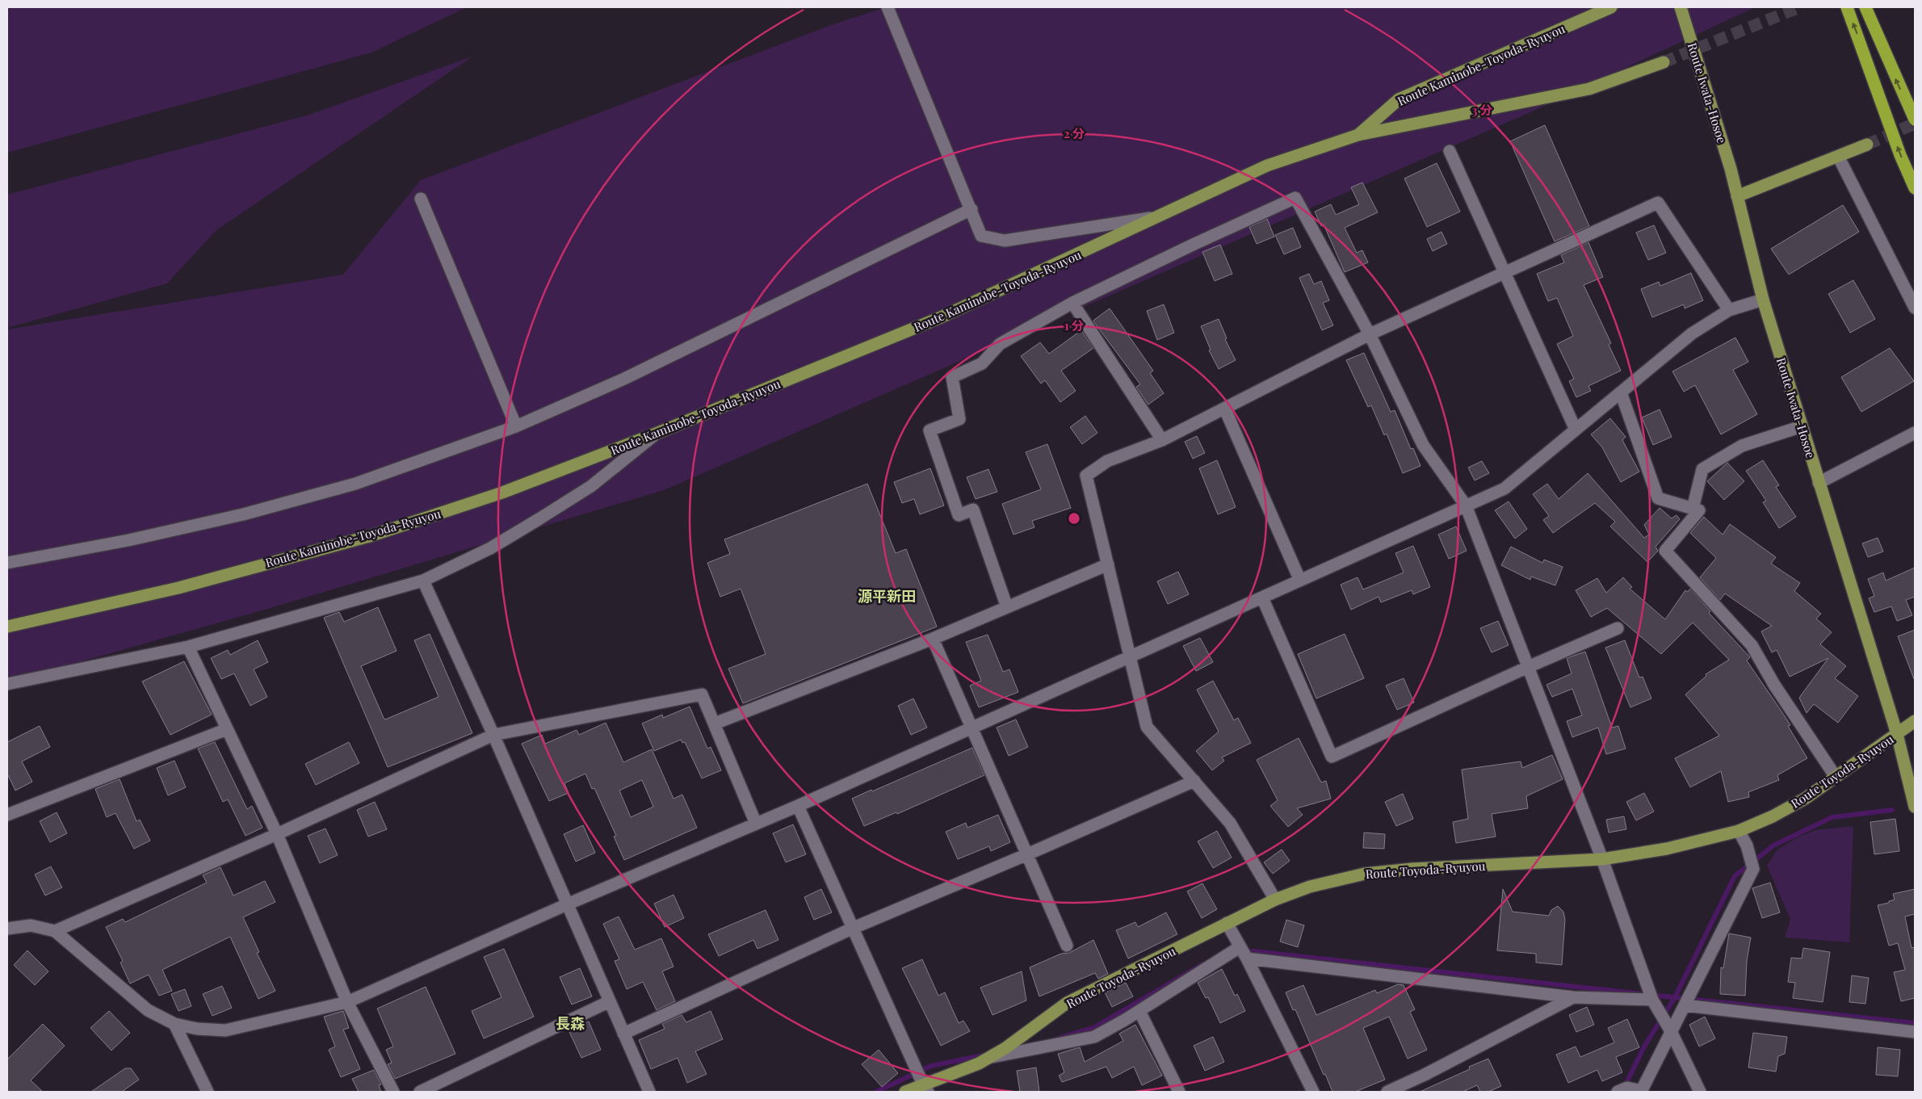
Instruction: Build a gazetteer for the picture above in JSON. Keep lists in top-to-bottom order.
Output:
{
  "streets": {
    "main road": ["Route Kaminobe-Toyoda-Ryuyou", "Route Iwata-Hosoe", "Route Toyoda-Ryuyou"]
  },
  "crossings": [
    ["Route Iwata-Hosoe", "Route Toyoda-Ryuyou"]
  ],
  "districts": ["源平新田", "長森"],
  "rings": ["3 分", "2 分", "1 分"]
}
